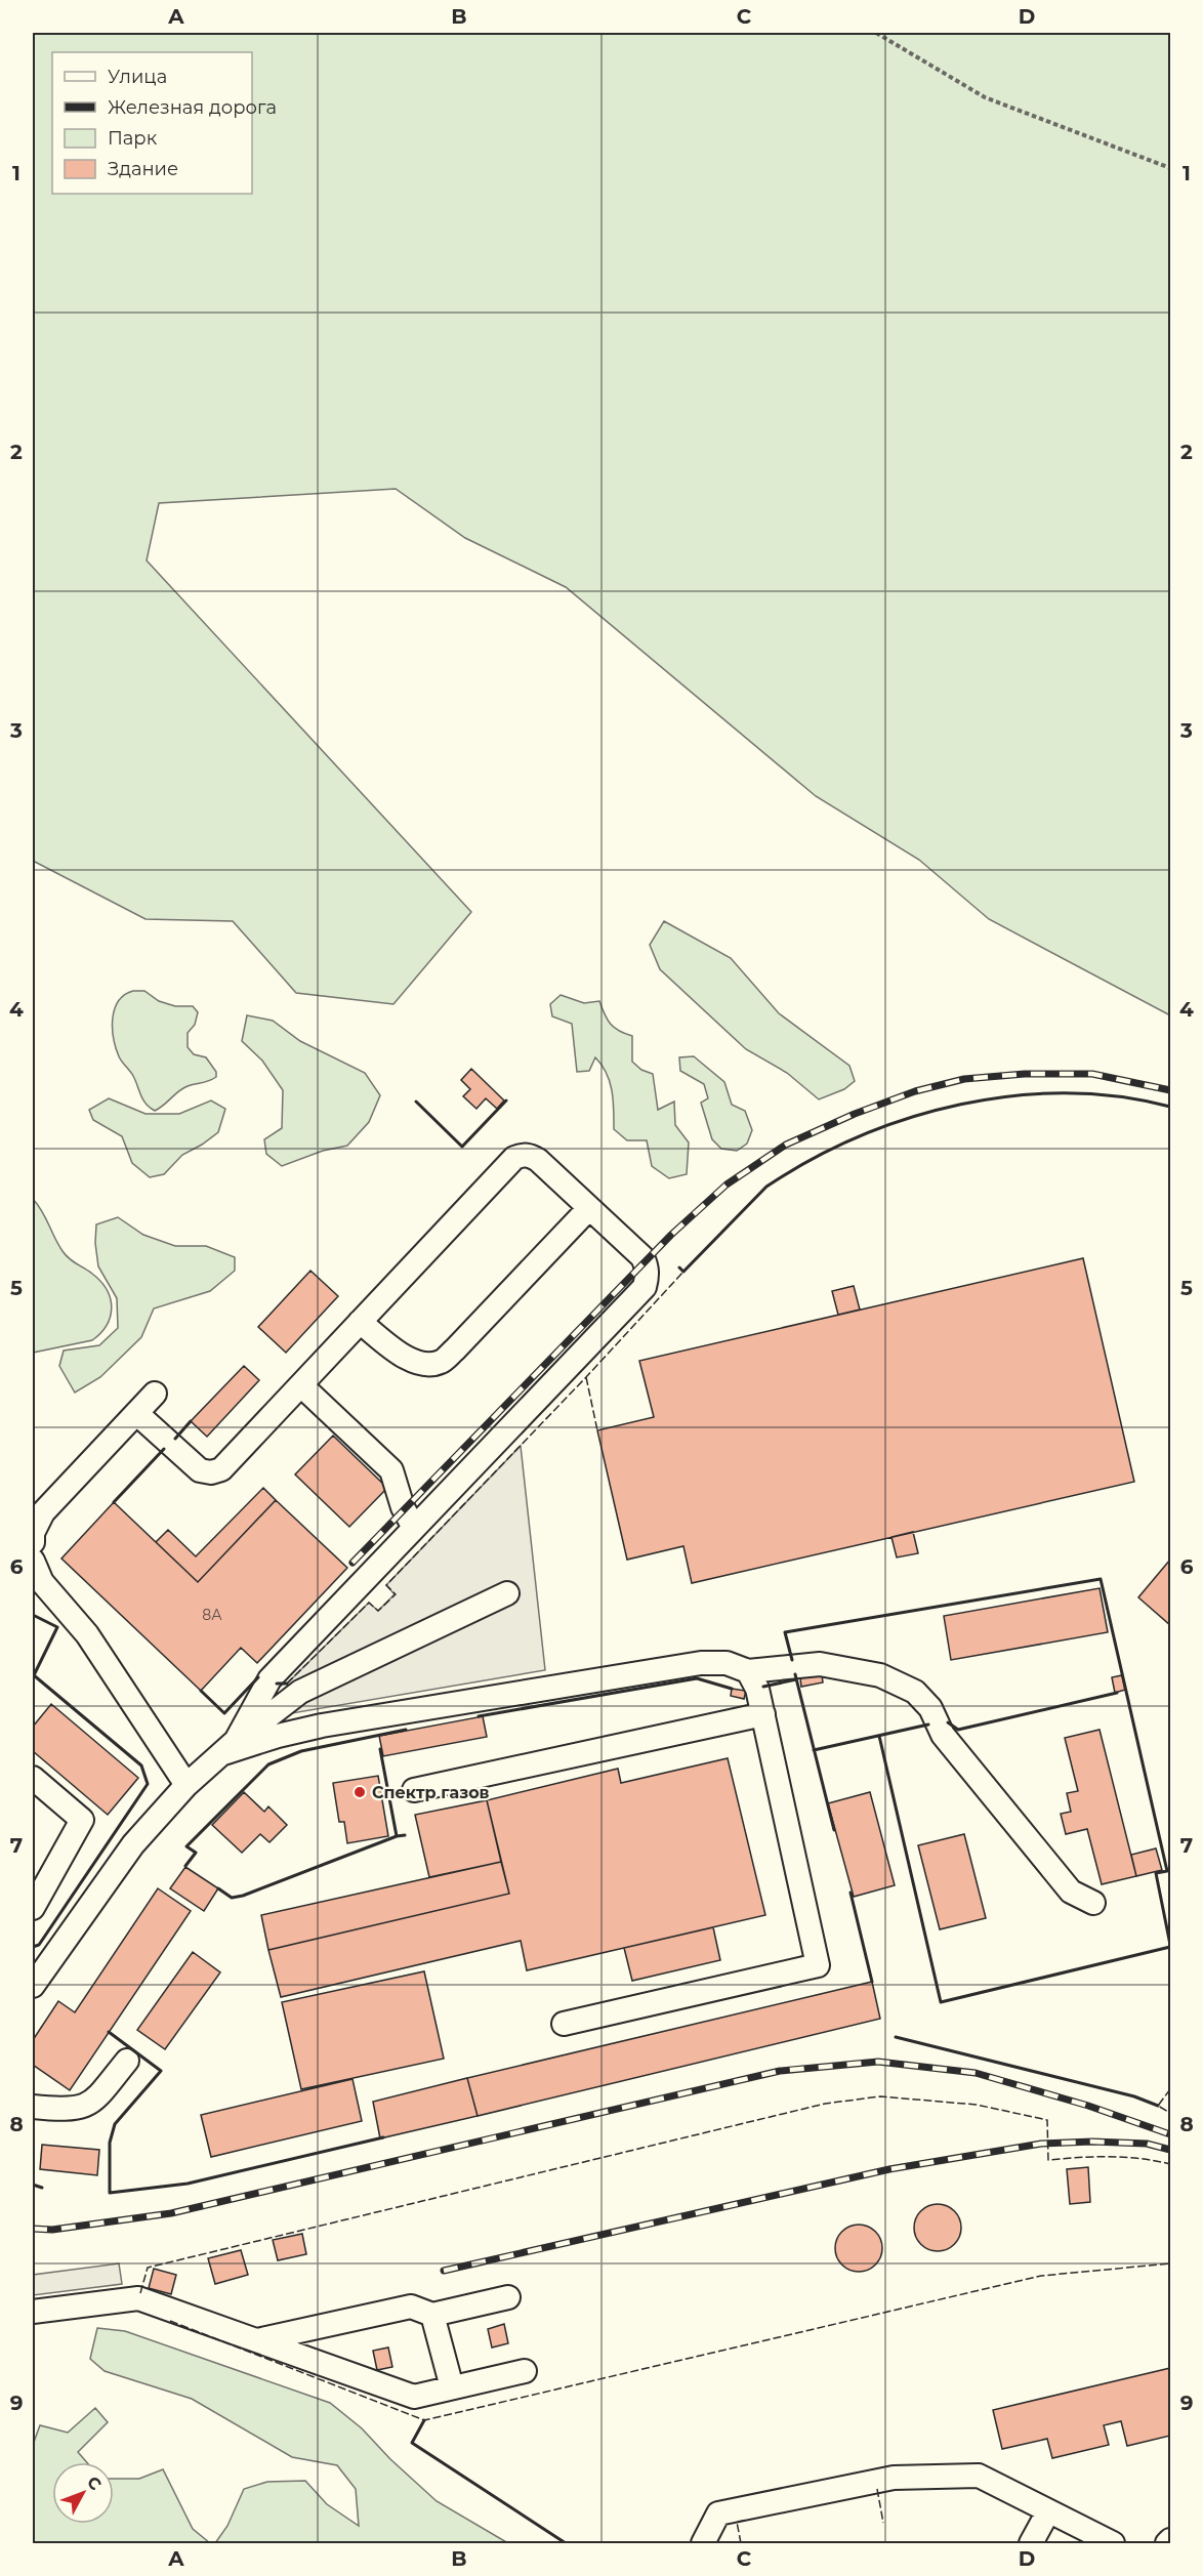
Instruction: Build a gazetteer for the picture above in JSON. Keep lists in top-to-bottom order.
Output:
{
  "places": ["Спектр газов"],
  "house_numbers": ["8А"],
  "legend": [
    "Улица",
    "Железная дорога",
    "Парк",
    "Здание"
  ],
  "north": "top right",
  "grid": {
    "columns": [
      "A",
      "B",
      "C",
      "D"
    ],
    "rows": [
      "1",
      "2",
      "3",
      "4",
      "5",
      "6",
      "7",
      "8",
      "9"
    ]
  }
}
